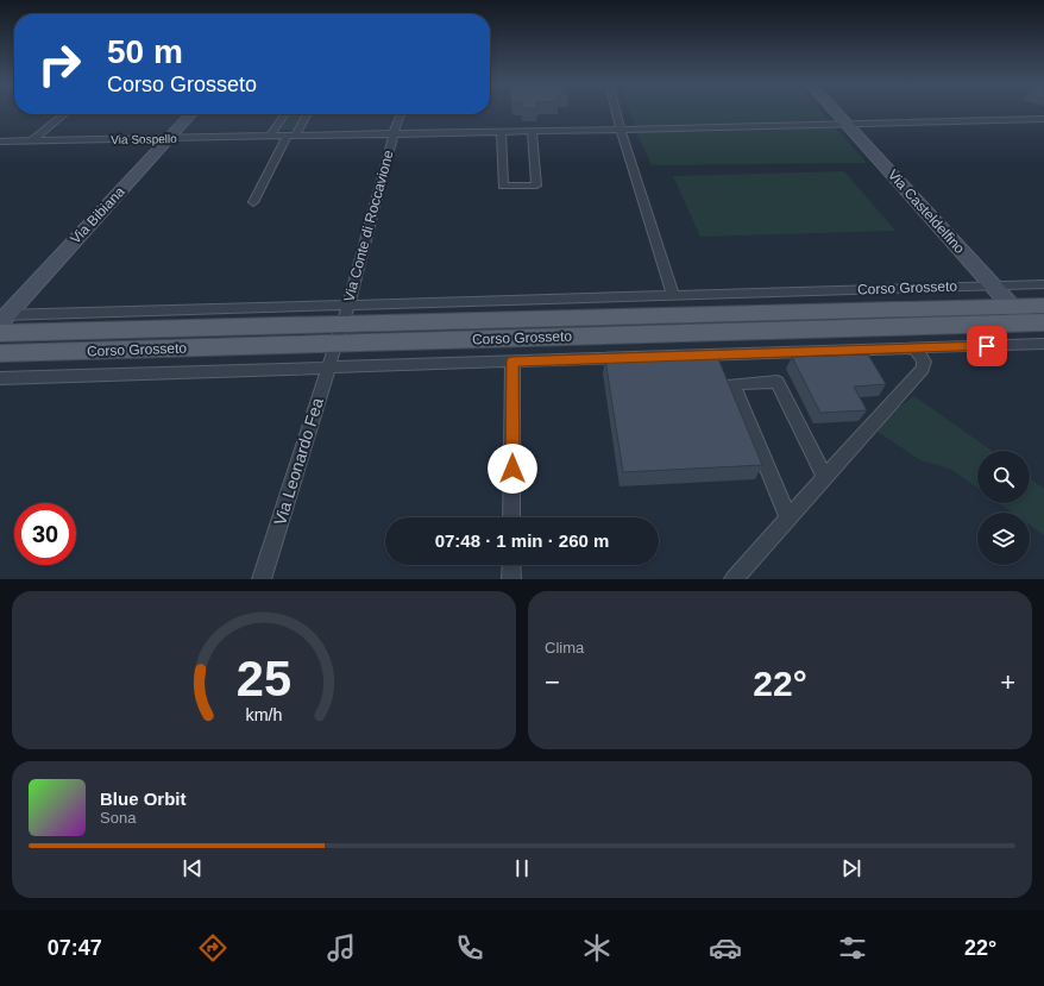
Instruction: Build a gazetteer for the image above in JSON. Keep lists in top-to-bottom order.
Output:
{
  "streets": {
    "main road": ["Corso Grosseto"],
    "street": [
      "Via Sospello",
      "Via Casteldelfino",
      "Via Bibiana",
      "Via Conte di Roccavione",
      "Via Leonardo Fea"
    ]
  },
  "crossings": [
    ["Via Sospello", "Via Casteldelfino"],
    ["Via Sospello", "Via Bibiana"],
    ["Via Sospello", "Via Conte di Roccavione"],
    ["Via Casteldelfino", "Corso Grosseto"],
    ["Via Bibiana", "Corso Grosseto"],
    ["Via Conte di Roccavione", "Corso Grosseto"],
    ["Via Conte di Roccavione", "Via Leonardo Fea"],
    ["Corso Grosseto", "Via Leonardo Fea"]
  ],
  "page": {
    "turn": ["50 m", "Corso Grosseto"],
    "limit": "30",
    "trip": "07:48 · 1 min · 260 m",
    "tile": "Clima",
    "heat": ["−", "22°", "+"],
    "song": ["Blue Orbit", "Sona"],
    "tabs": ["07:47", "22°"],
    "gauge": ["25", "km/h"]
  }
}
